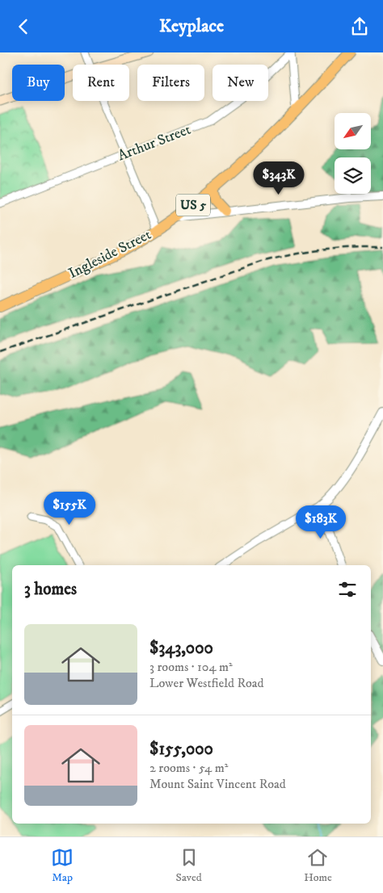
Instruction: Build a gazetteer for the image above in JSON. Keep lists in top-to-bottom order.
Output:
{
  "streets": {
    "main road": ["US 5", "Ingleside Street"],
    "street": ["Arthur Street"]
  },
  "north": "bottom left",
  "page": {
    "header": "Keyplace",
    "chip": [
      "Buy",
      "Rent",
      "Filters",
      "New"
    ],
    "price": ["$343K", "$155K", "$183K"],
    "heading": "3 homes",
    "list": [
      {
        "name": "$343,000",
        "note": "3 rooms · 104 m² · Lower Westfield Road"
      },
      {
        "name": "$155,000",
        "note": "2 rooms · 54 m² · Mount Saint Vincent Road"
      }
    ],
    "tabs": ["Map", "Saved", "Home"]
  }
}
